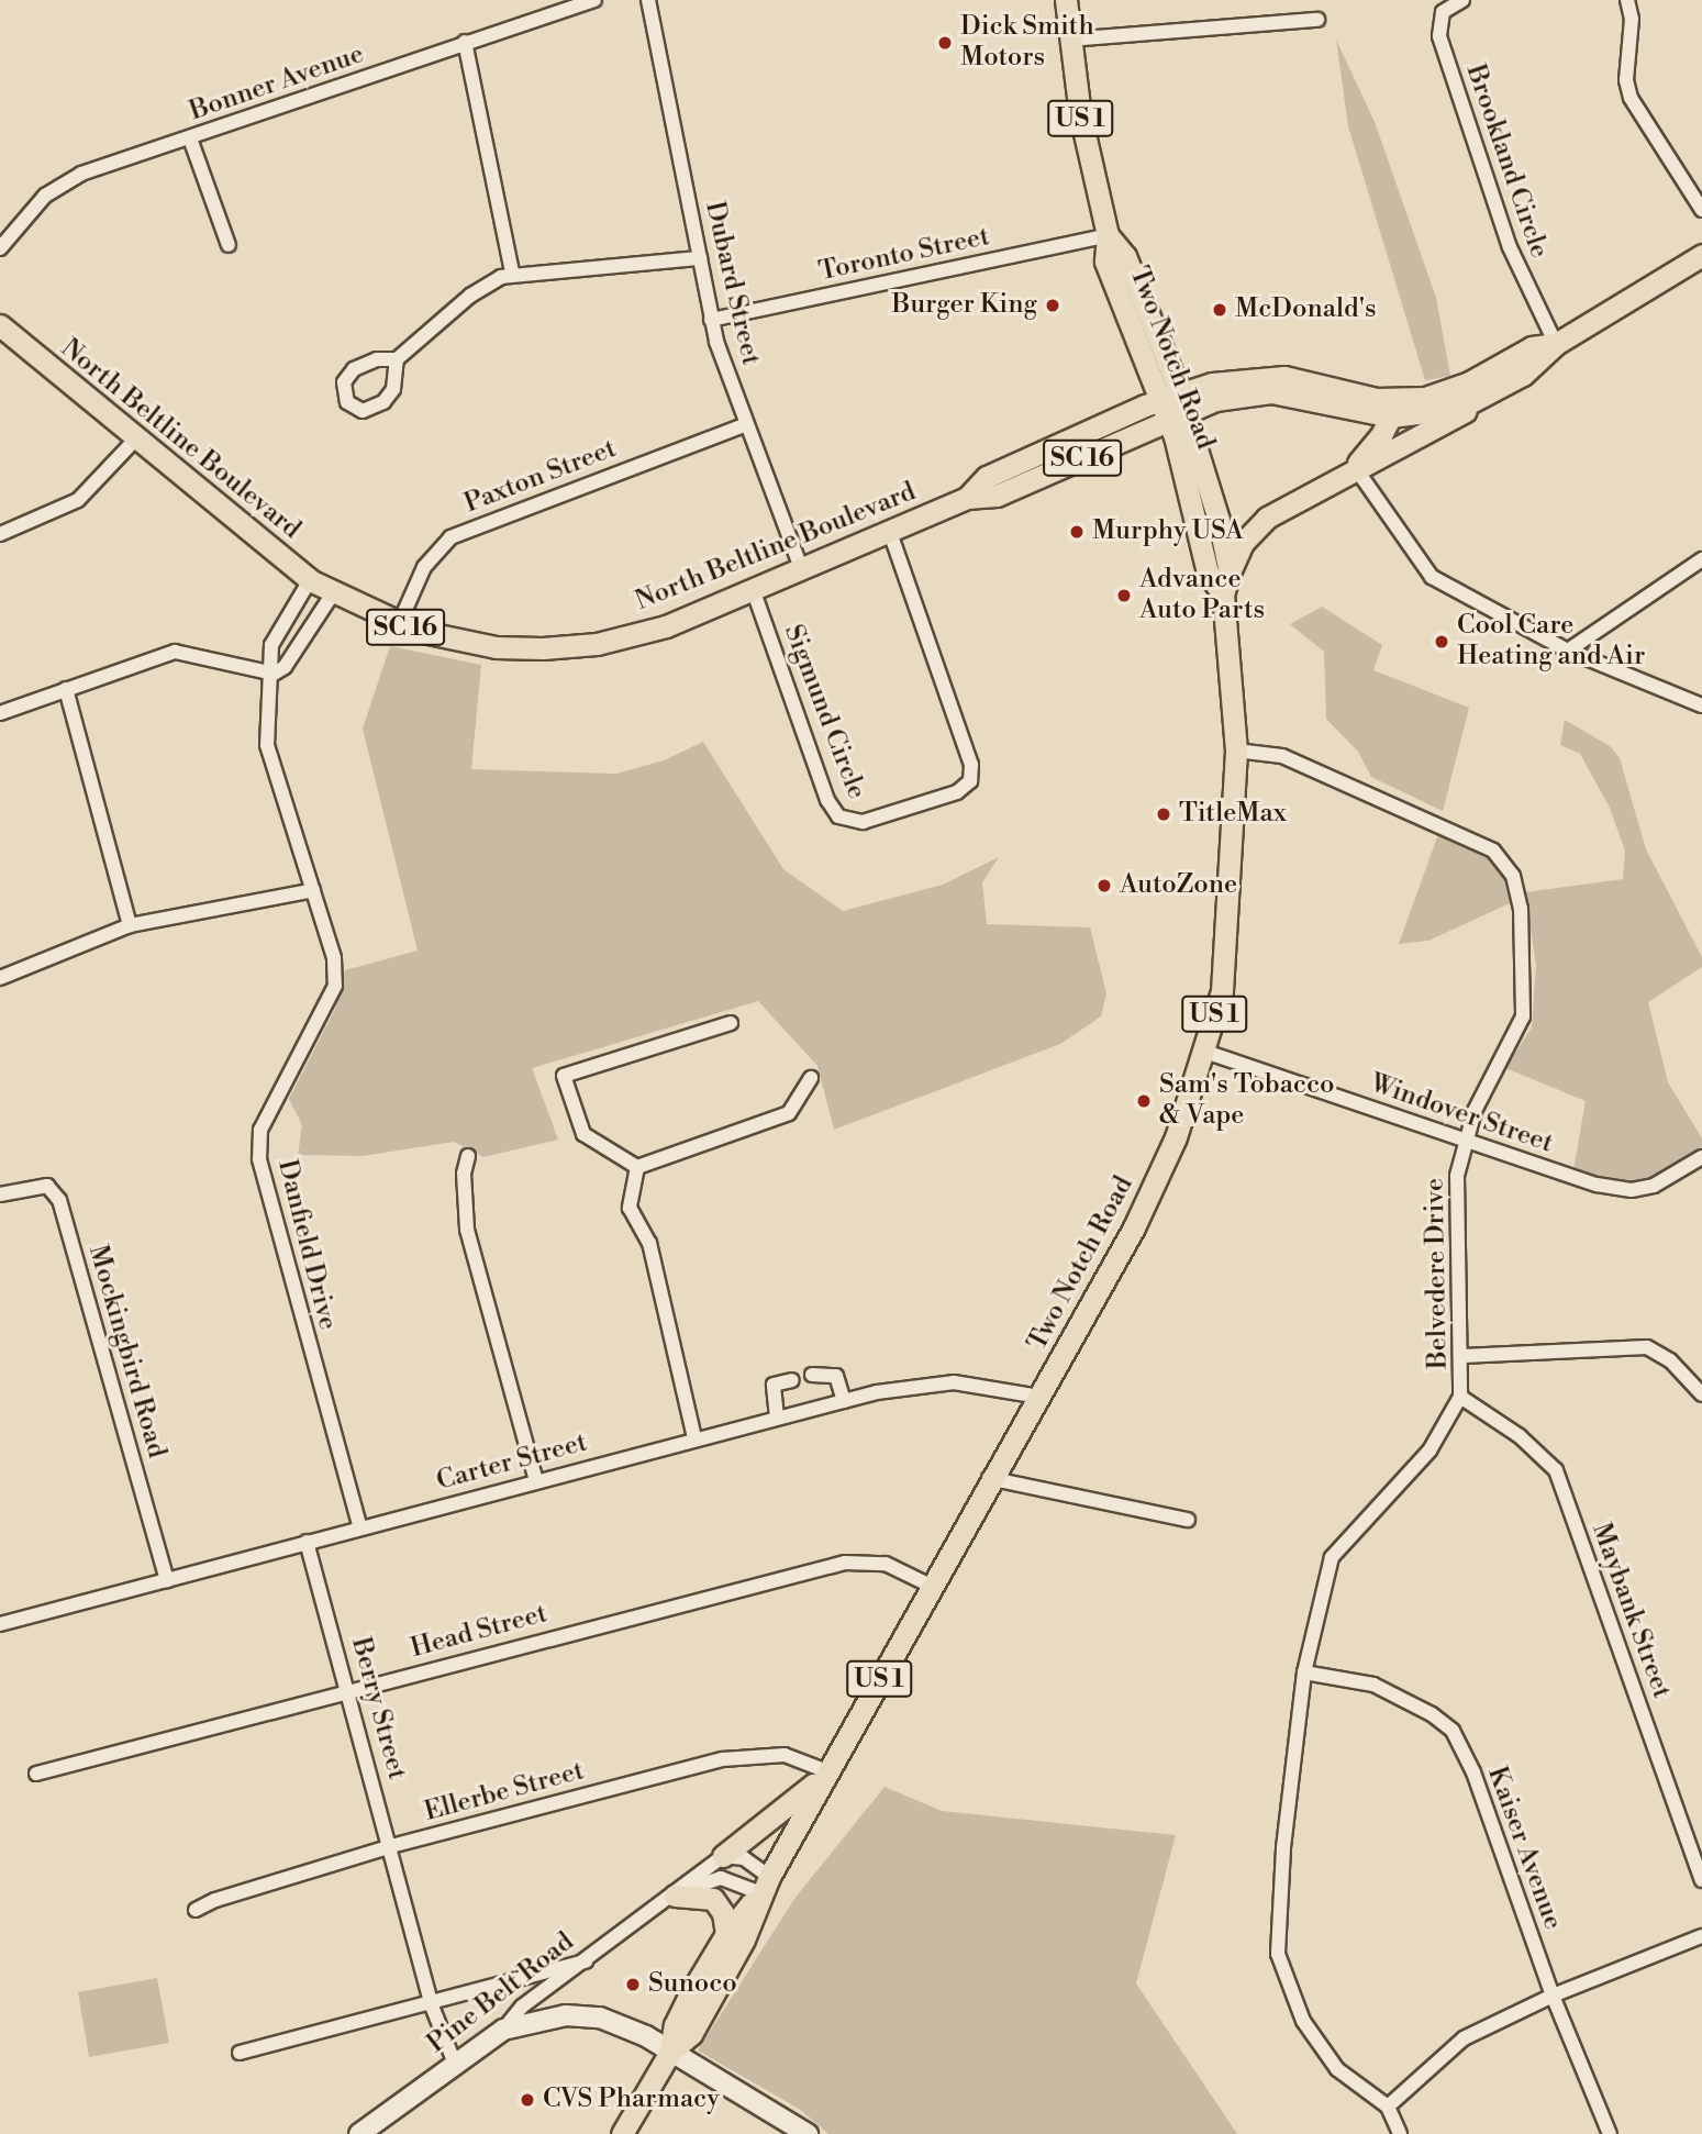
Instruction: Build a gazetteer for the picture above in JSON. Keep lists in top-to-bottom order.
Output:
{
  "streets": {
    "main road": [
      "US 1",
      "Two Notch Road",
      "North Beltline Boulevard",
      "SC 16"
    ],
    "street": [
      "Bonner Avenue",
      "Brookland Circle",
      "Toronto Street",
      "Dubard Street",
      "Paxton Street",
      "Sigmund Circle",
      "Windover Street",
      "Danfield Drive",
      "Belvedere Drive",
      "Mockingbird Road",
      "Carter Street",
      "Maybank Street",
      "Head Street",
      "Berry Street",
      "Ellerbe Street",
      "Kaiser Avenue",
      "Pine Belt Road"
    ]
  },
  "crossings": [
    ["Toronto Street", "Dubard Street"],
    ["Toronto Street", "Two Notch Road"],
    ["Dubard Street", "North Beltline Boulevard"],
    ["Dubard Street", "Paxton Street"],
    ["Two Notch Road", "North Beltline Boulevard"],
    ["Two Notch Road", "Windover Street"],
    ["Two Notch Road", "Belvedere Drive"],
    ["Two Notch Road", "Carter Street"],
    ["Two Notch Road", "Head Street"],
    ["Two Notch Road", "Ellerbe Street"],
    ["Two Notch Road", "Pine Belt Road"],
    ["North Beltline Boulevard", "Paxton Street"],
    ["North Beltline Boulevard", "Sigmund Circle"],
    ["North Beltline Boulevard", "Danfield Drive"],
    ["Windover Street", "Belvedere Drive"],
    ["Danfield Drive", "Carter Street"],
    ["Belvedere Drive", "Maybank Street"],
    ["Belvedere Drive", "Kaiser Avenue"],
    ["Mockingbird Road", "Carter Street"],
    ["Carter Street", "Berry Street"],
    ["Head Street", "Berry Street"],
    ["Berry Street", "Ellerbe Street"],
    ["Berry Street", "Pine Belt Road"]
  ],
  "places": [
    "Dick Smith Motors",
    "Burger King",
    "McDonald's",
    "Murphy USA",
    "Advance Auto Parts",
    "Cool Care Heating and Air",
    "TitleMax",
    "AutoZone",
    "Sam's Tobacco & Vape",
    "Sunoco",
    "CVS Pharmacy"
  ]
}
